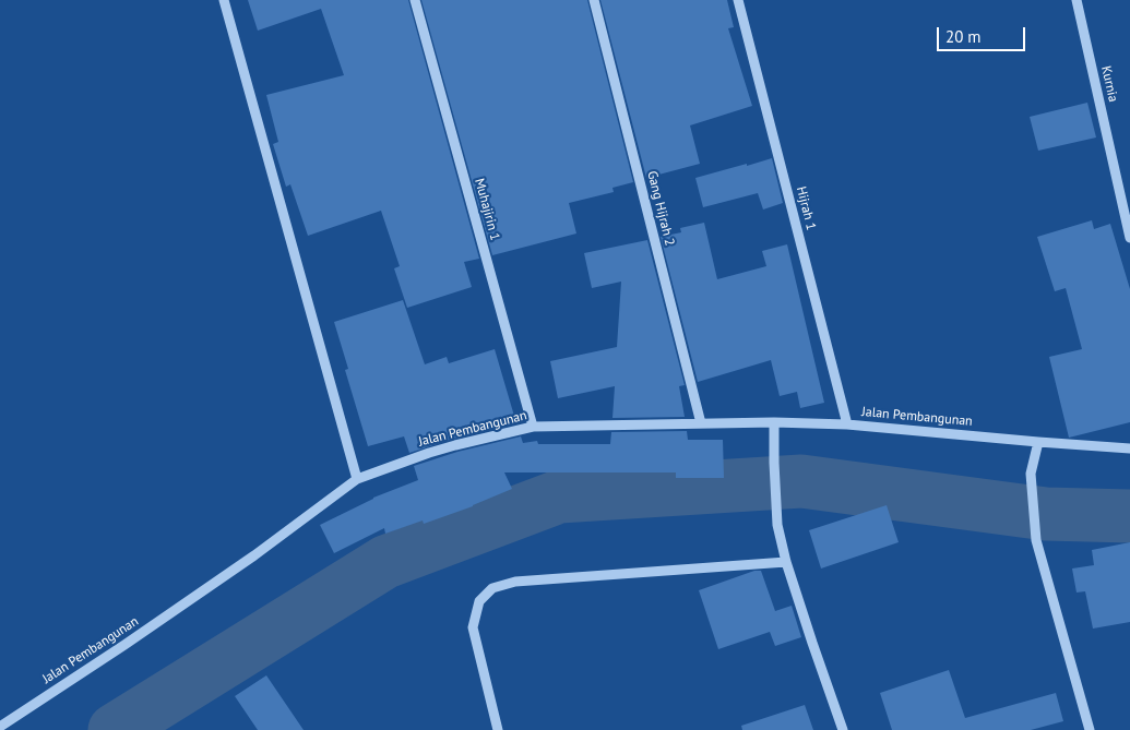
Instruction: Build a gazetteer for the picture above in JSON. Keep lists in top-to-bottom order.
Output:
{
  "streets": {
    "street": [
      "Kurnia",
      "Gang Hijrah 2",
      "Hijrah 1",
      "Muhajirin 1",
      "Jalan Pembangunan"
    ]
  },
  "crossings": [
    ["Gang Hijrah 2", "Jalan Pembangunan"],
    ["Hijrah 1", "Jalan Pembangunan"],
    ["Muhajirin 1", "Jalan Pembangunan"]
  ],
  "scale_bar": "20 m"
}
